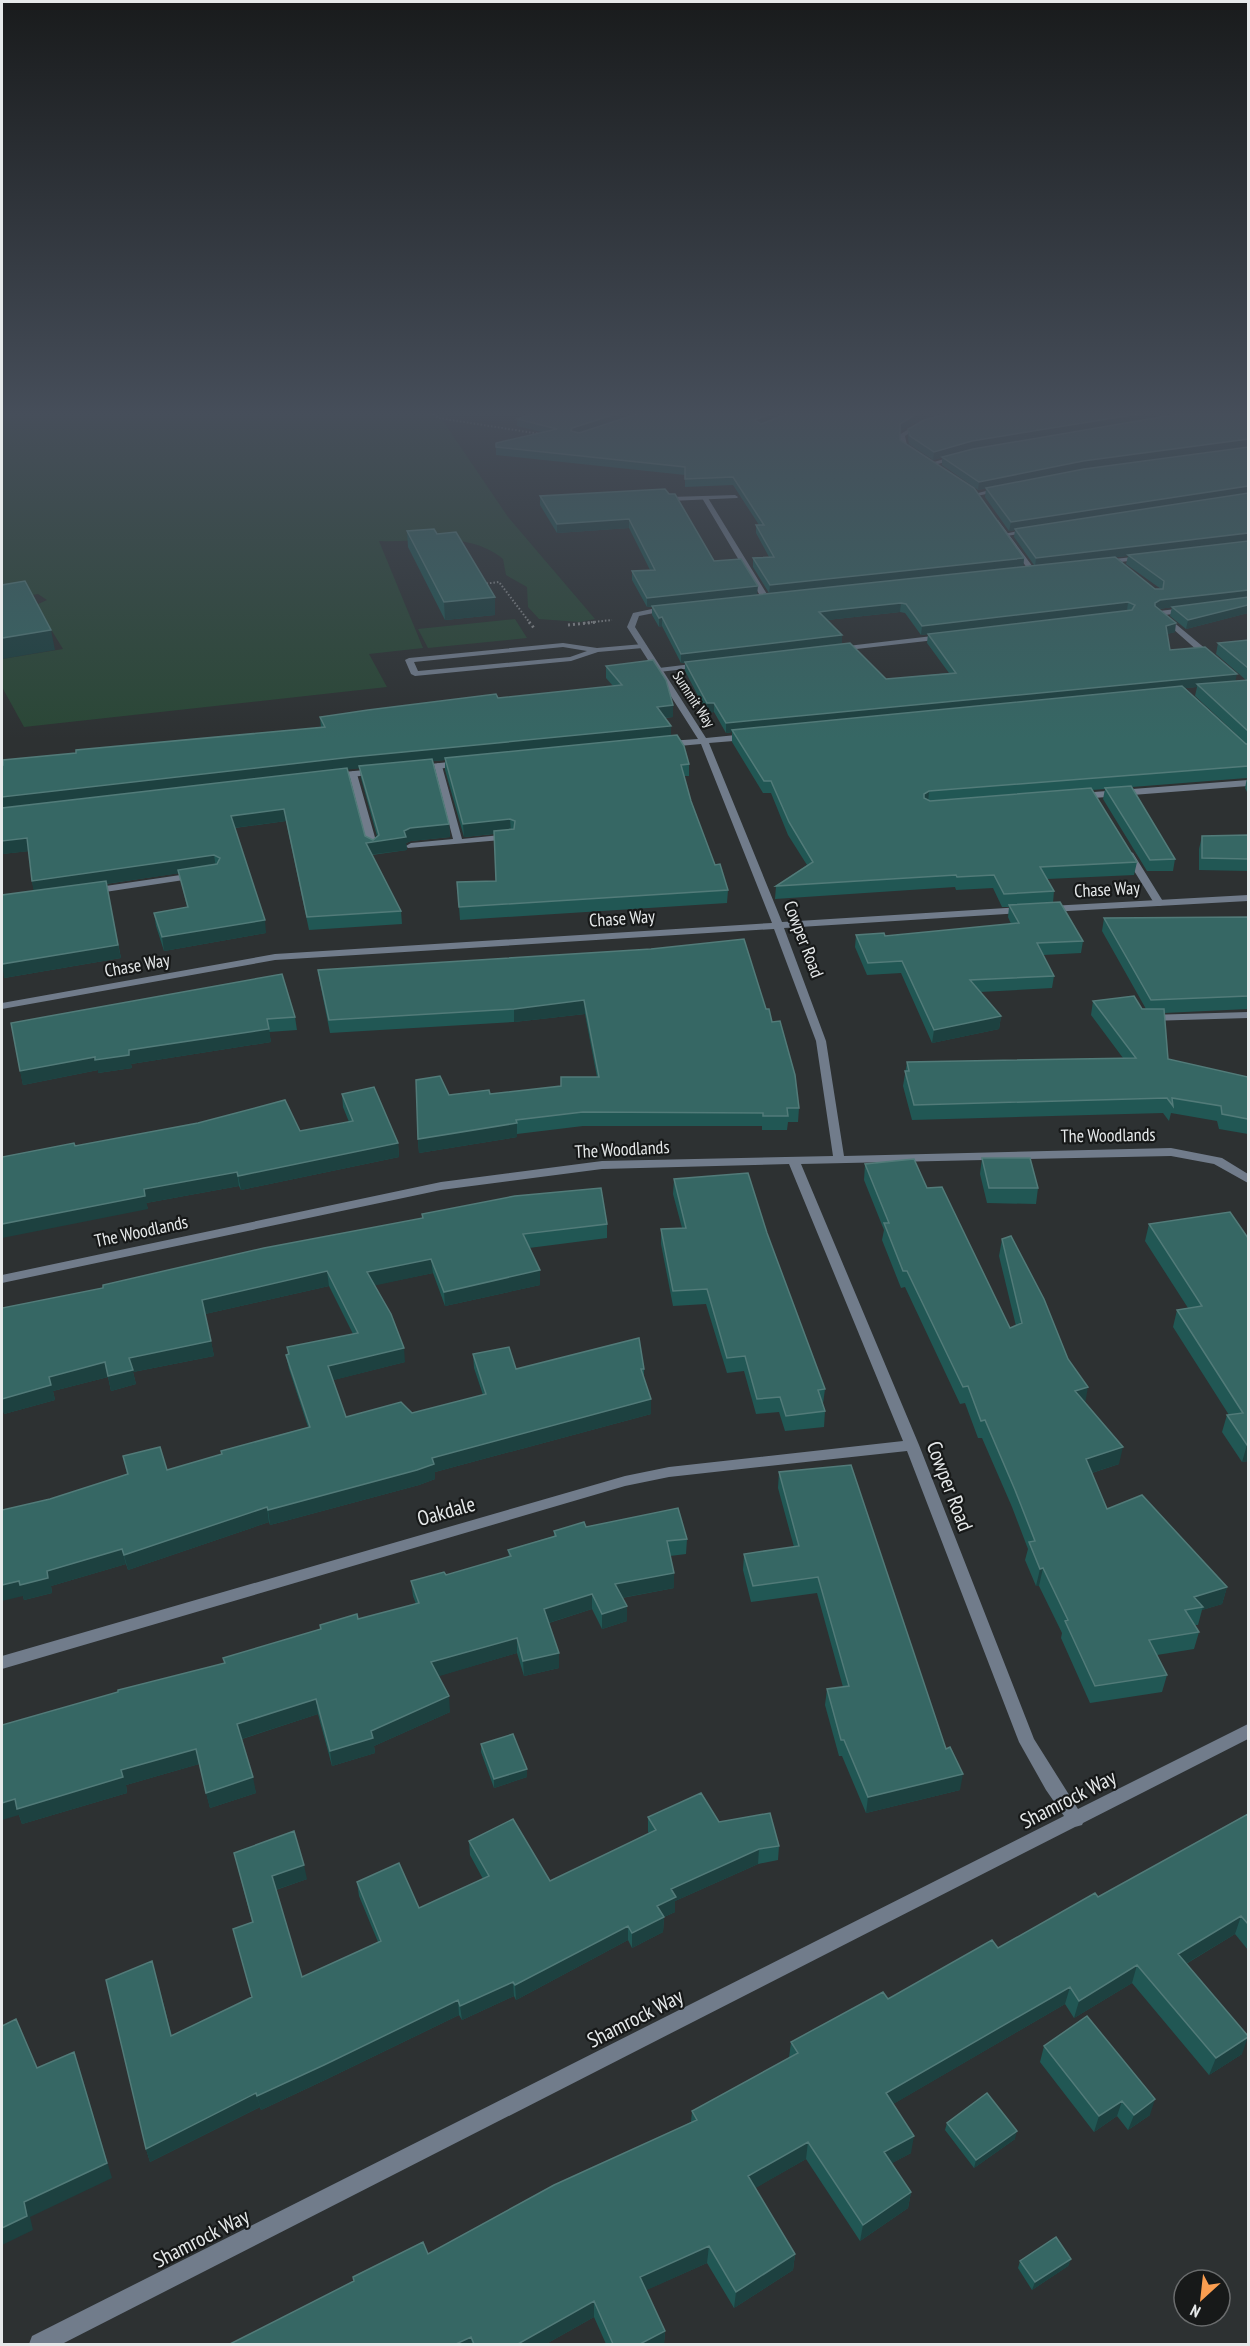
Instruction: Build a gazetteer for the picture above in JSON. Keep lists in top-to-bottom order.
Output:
{
  "streets": {
    "street": [
      "Summit Way",
      "Chase Way",
      "Cowper Road",
      "The Woodlands",
      "Oakdale",
      "Shamrock Way"
    ]
  },
  "crossings": [
    ["Summit Way", "Cowper Road"],
    ["Chase Way", "Cowper Road"],
    ["Cowper Road", "The Woodlands"],
    ["Cowper Road", "Oakdale"],
    ["Cowper Road", "Shamrock Way"]
  ],
  "north": "bottom left"
}
